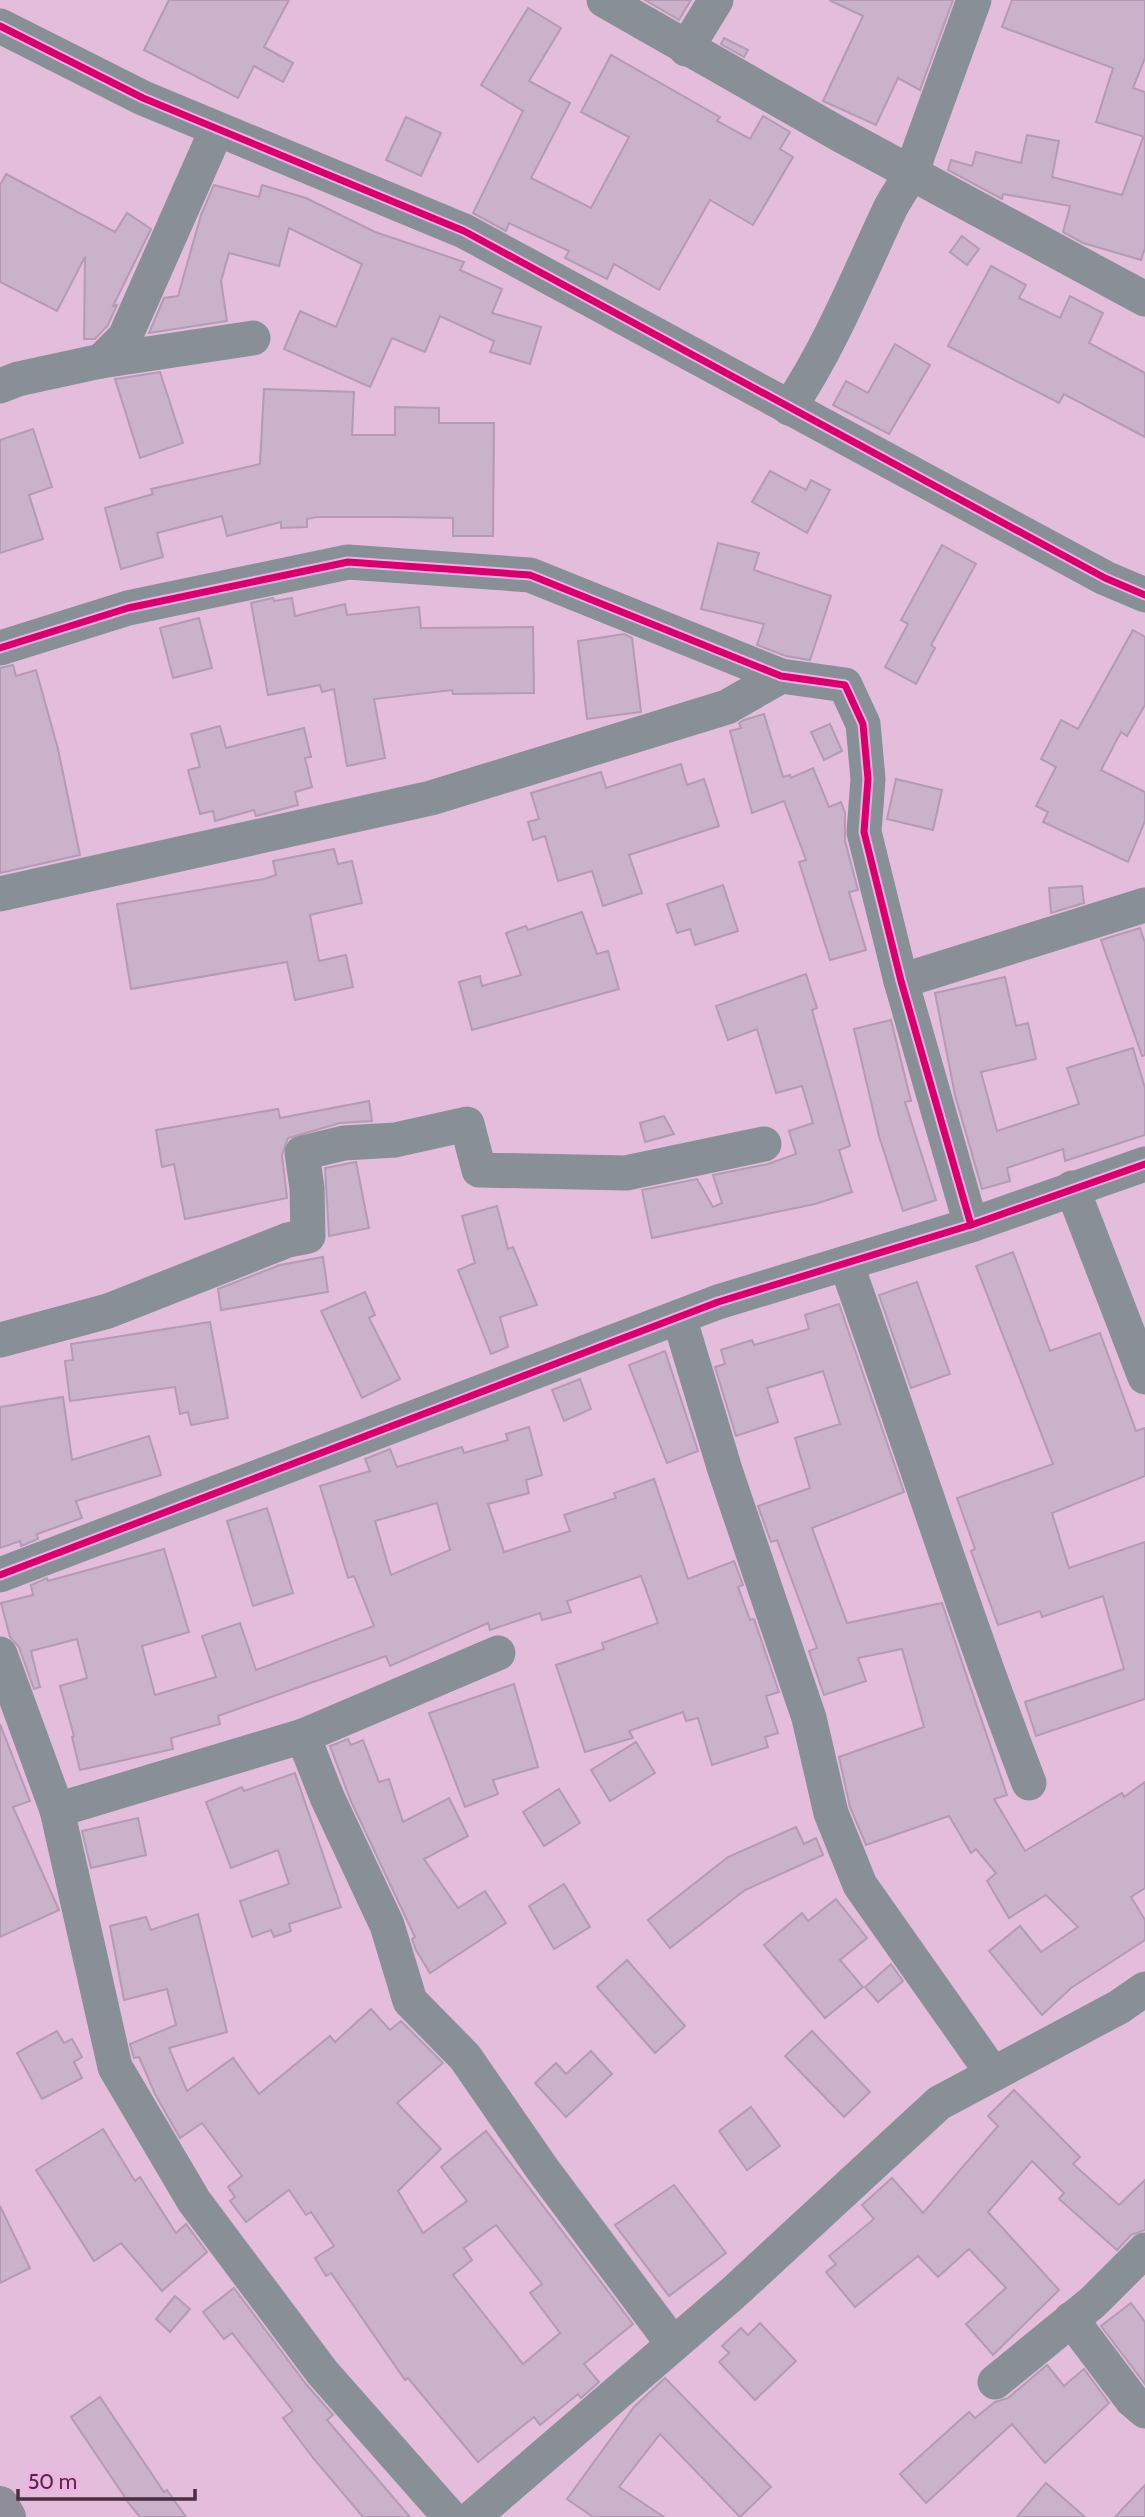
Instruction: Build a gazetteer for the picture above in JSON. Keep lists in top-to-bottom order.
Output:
{
  "scale_bar": "50 m"
}
